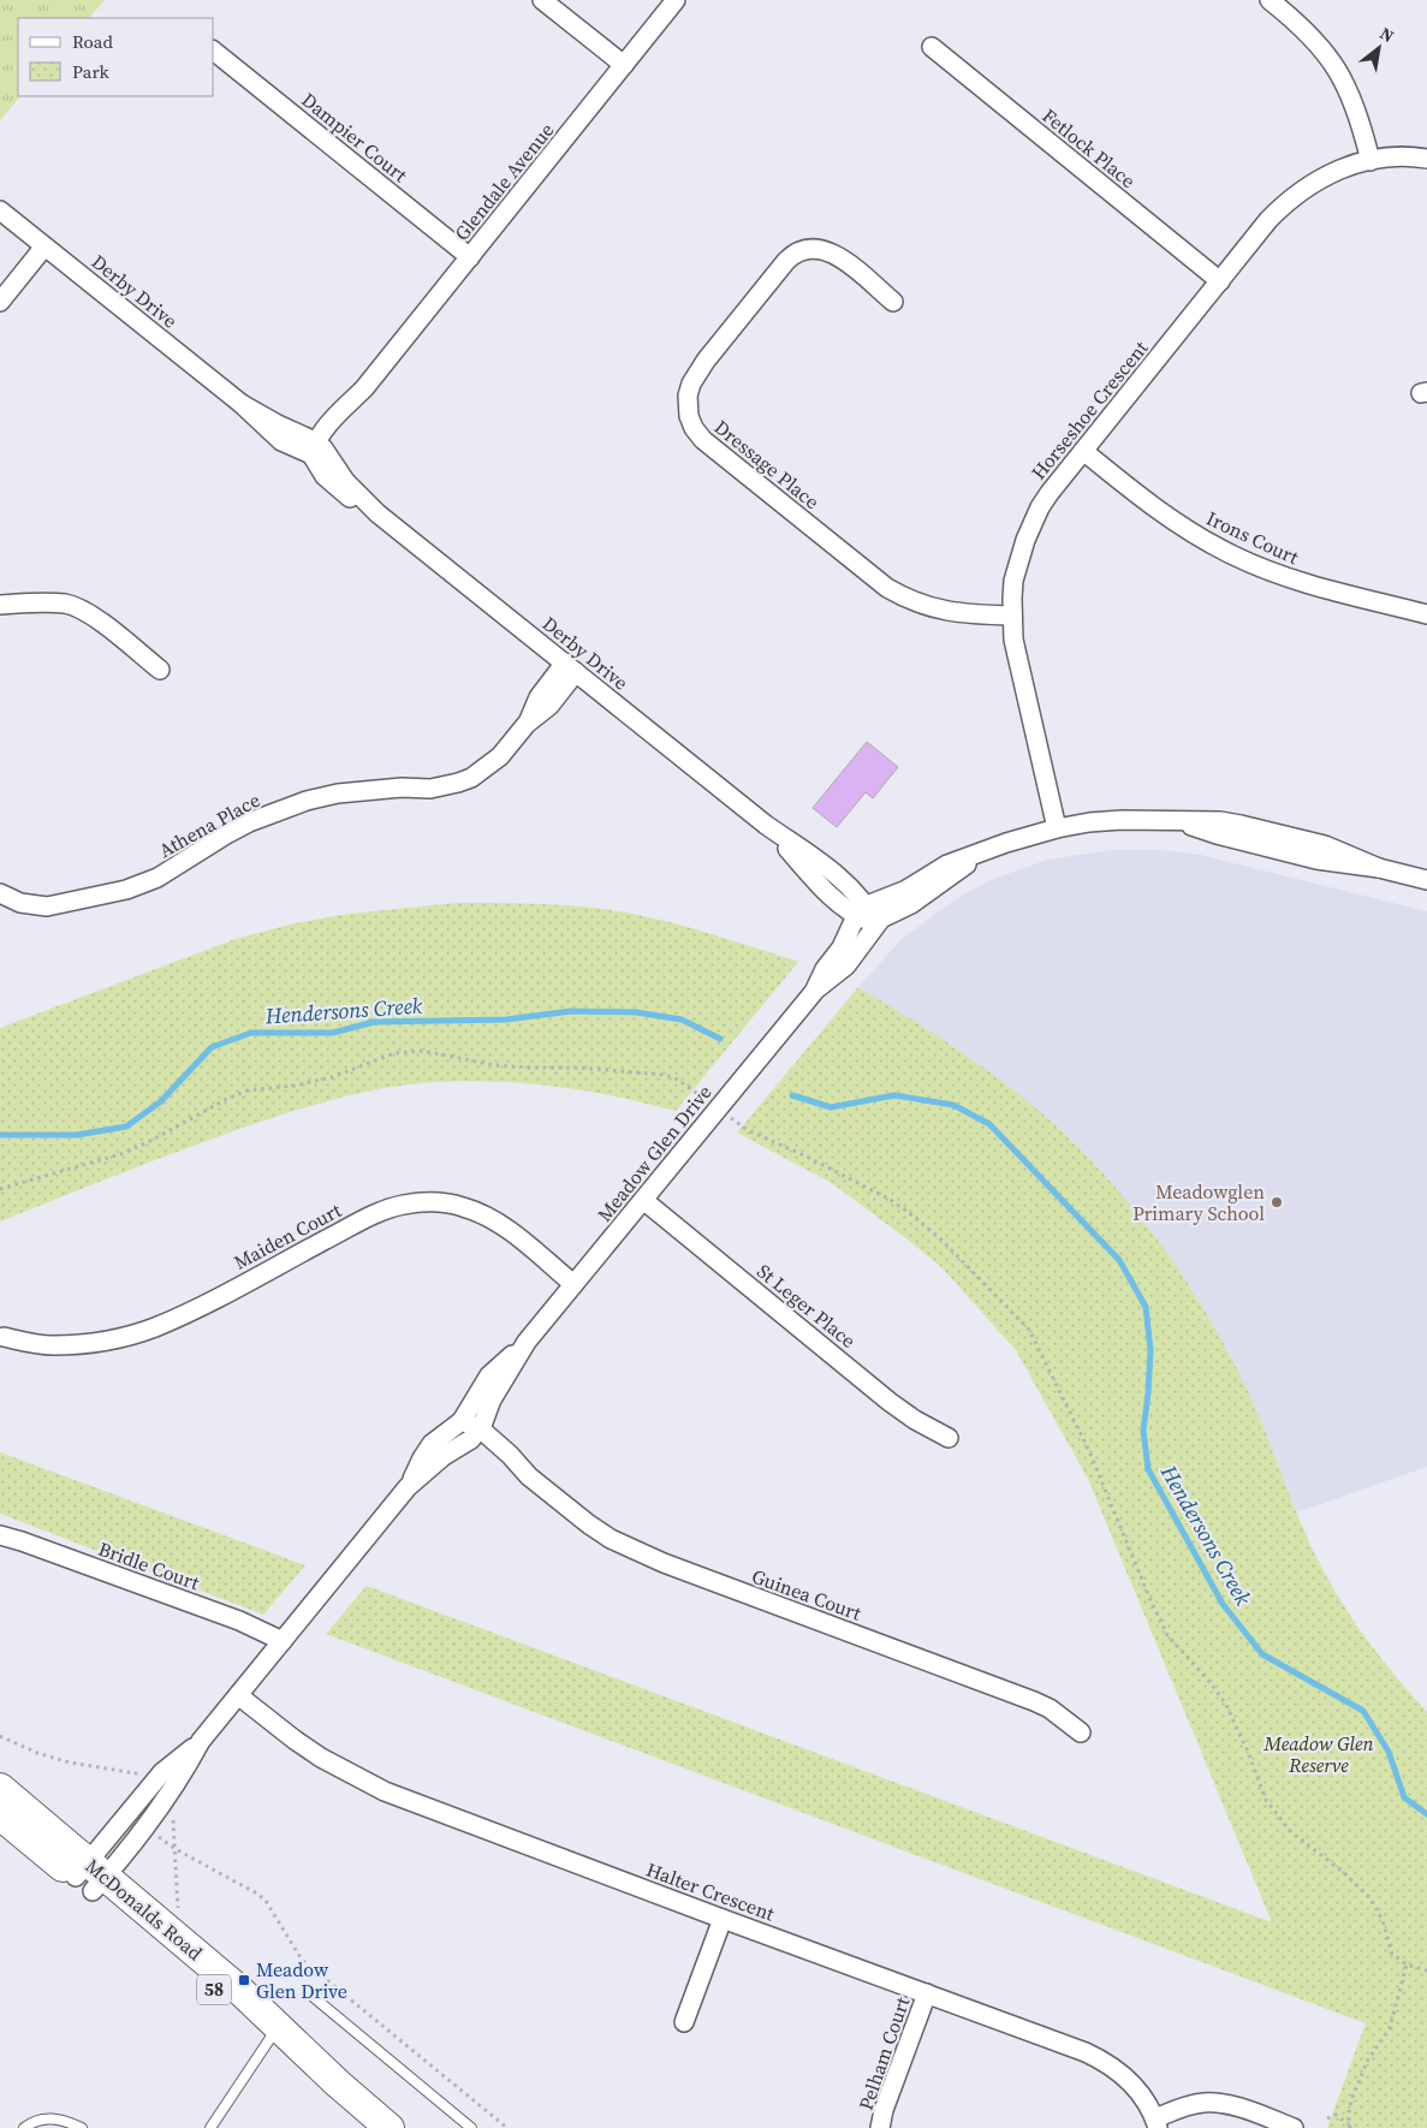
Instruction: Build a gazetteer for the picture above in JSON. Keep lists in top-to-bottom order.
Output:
{
  "streets": {
    "main road": ["McDonalds Road", "58"],
    "street": [
      "Dampier Court",
      "Fetlock Place",
      "Glendale Avenue",
      "Derby Drive",
      "Horseshoe Crescent",
      "Dressage Place",
      "Irons Court",
      "Athena Place",
      "Meadow Glen Drive",
      "Maiden Court",
      "St Leger Place",
      "Bridle Court",
      "Guinea Court",
      "Halter Crescent",
      "Pelham Court"
    ]
  },
  "crossings": [
    ["Dampier Court", "Glendale Avenue"],
    ["Fetlock Place", "Horseshoe Crescent"],
    ["Glendale Avenue", "Derby Drive"],
    ["Derby Drive", "Athena Place"],
    ["Derby Drive", "Meadow Glen Drive"],
    ["Horseshoe Crescent", "Dressage Place"],
    ["Horseshoe Crescent", "Irons Court"],
    ["Horseshoe Crescent", "Meadow Glen Drive"],
    ["Meadow Glen Drive", "Maiden Court"],
    ["Meadow Glen Drive", "St Leger Place"],
    ["Meadow Glen Drive", "Bridle Court"],
    ["Meadow Glen Drive", "Guinea Court"],
    ["Meadow Glen Drive", "Halter Crescent"],
    ["Meadow Glen Drive", "McDonalds Road"],
    ["Halter Crescent", "Pelham Court"]
  ],
  "water": ["Hendersons Creek"],
  "parks": ["Meadow Glen Reserve"],
  "places": {
    "other": ["Meadowglen Primary School"],
    "transit": ["Meadow Glen Drive"]
  },
  "legend": ["Road", "Park"],
  "north": "top right"
}
